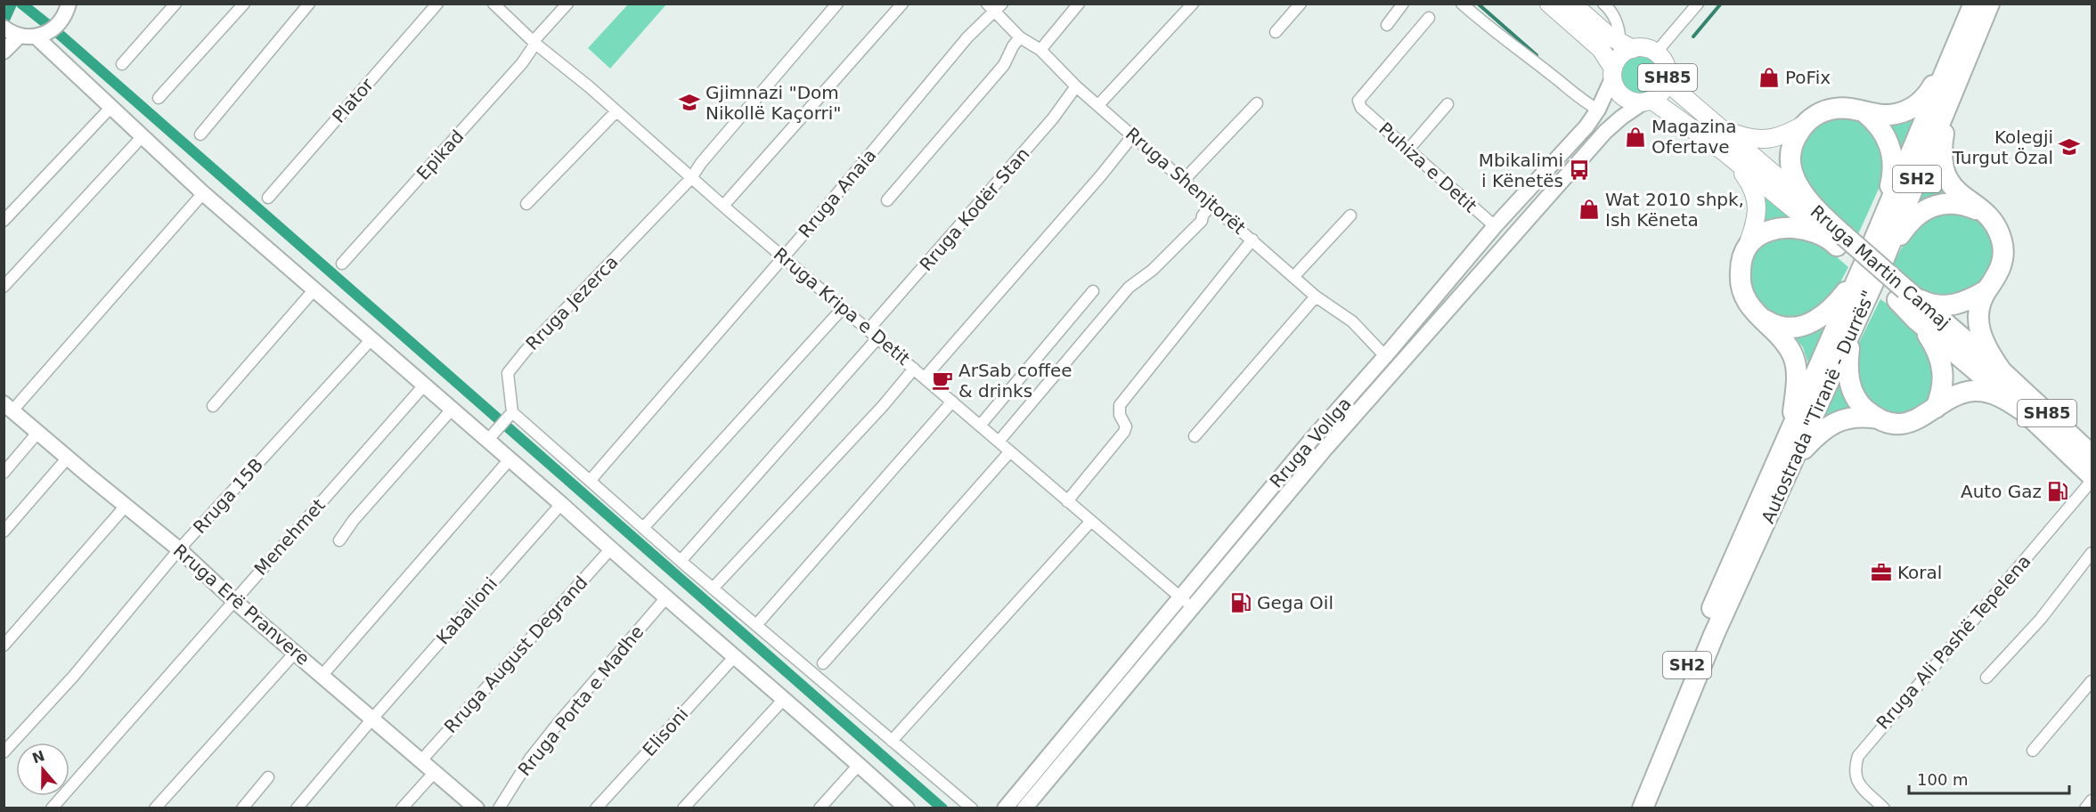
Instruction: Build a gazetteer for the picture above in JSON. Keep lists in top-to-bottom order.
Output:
{
  "streets": {
    "highway": [
      "SH85",
      "SH2",
      "Rruga Martin Camaj",
      "Autostrada \"Tiranë - Durrës\""
    ],
    "street": [
      "Plator",
      "Epikad",
      "Puhiza e Detit",
      "Rruga Shenjtorët",
      "Rruga Anaia",
      "Rruga Kodër Stan",
      "Rruga Jezerca",
      "Rruga Kripa e Detit",
      "Rruga Vollga",
      "Rruga 15B",
      "Menehmet",
      "Rruga Erë Pranvere",
      "Kabalioni",
      "Rruga Ali Pashë Tepelena",
      "Rruga August Degrand",
      "Rruga Porta e Madhe",
      "Elisoni"
    ]
  },
  "crossings": [
    ["SH85", "Rruga Martin Camaj"],
    ["SH85", "Rruga Vollga"],
    ["Epikad", "Rruga Kripa e Detit"],
    ["Puhiza e Detit", "Rruga Vollga"],
    ["Rruga Shenjtorët", "Rruga Anaia"],
    ["Rruga Shenjtorët", "Rruga Kodër Stan"],
    ["Rruga Shenjtorët", "Rruga Vollga"],
    ["Rruga Anaia", "Rruga Kripa e Detit"],
    ["Rruga Kodër Stan", "Rruga Kripa e Detit"],
    ["Rruga Martin Camaj", "Rruga Vollga"],
    ["Rruga Jezerca", "Rruga Kripa e Detit"],
    ["Rruga Kripa e Detit", "Rruga Vollga"],
    ["Rruga 15B", "Rruga Erë Pranvere"],
    ["Menehmet", "Rruga Erë Pranvere"],
    ["Rruga Erë Pranvere", "Kabalioni"],
    ["Rruga Erë Pranvere", "Rruga August Degrand"]
  ],
  "places": {
    "shop": ["PoFix", "Magazina Ofertave", "Wat 2010 shpk, Ish Këneta"],
    "school or university": ["Gjimnazi \"Dom Nikollë Kaçorri\"", "Kolegji Turgut Özal"],
    "bus stop": ["Mbikalimi i Kënetës"],
    "cafe": ["ArSab coffee & drinks"],
    "fuel station": ["Auto Gaz", "Gega Oil"],
    "office": ["Koral"]
  },
  "scale_bar": "100 m",
  "north": "top"
}
